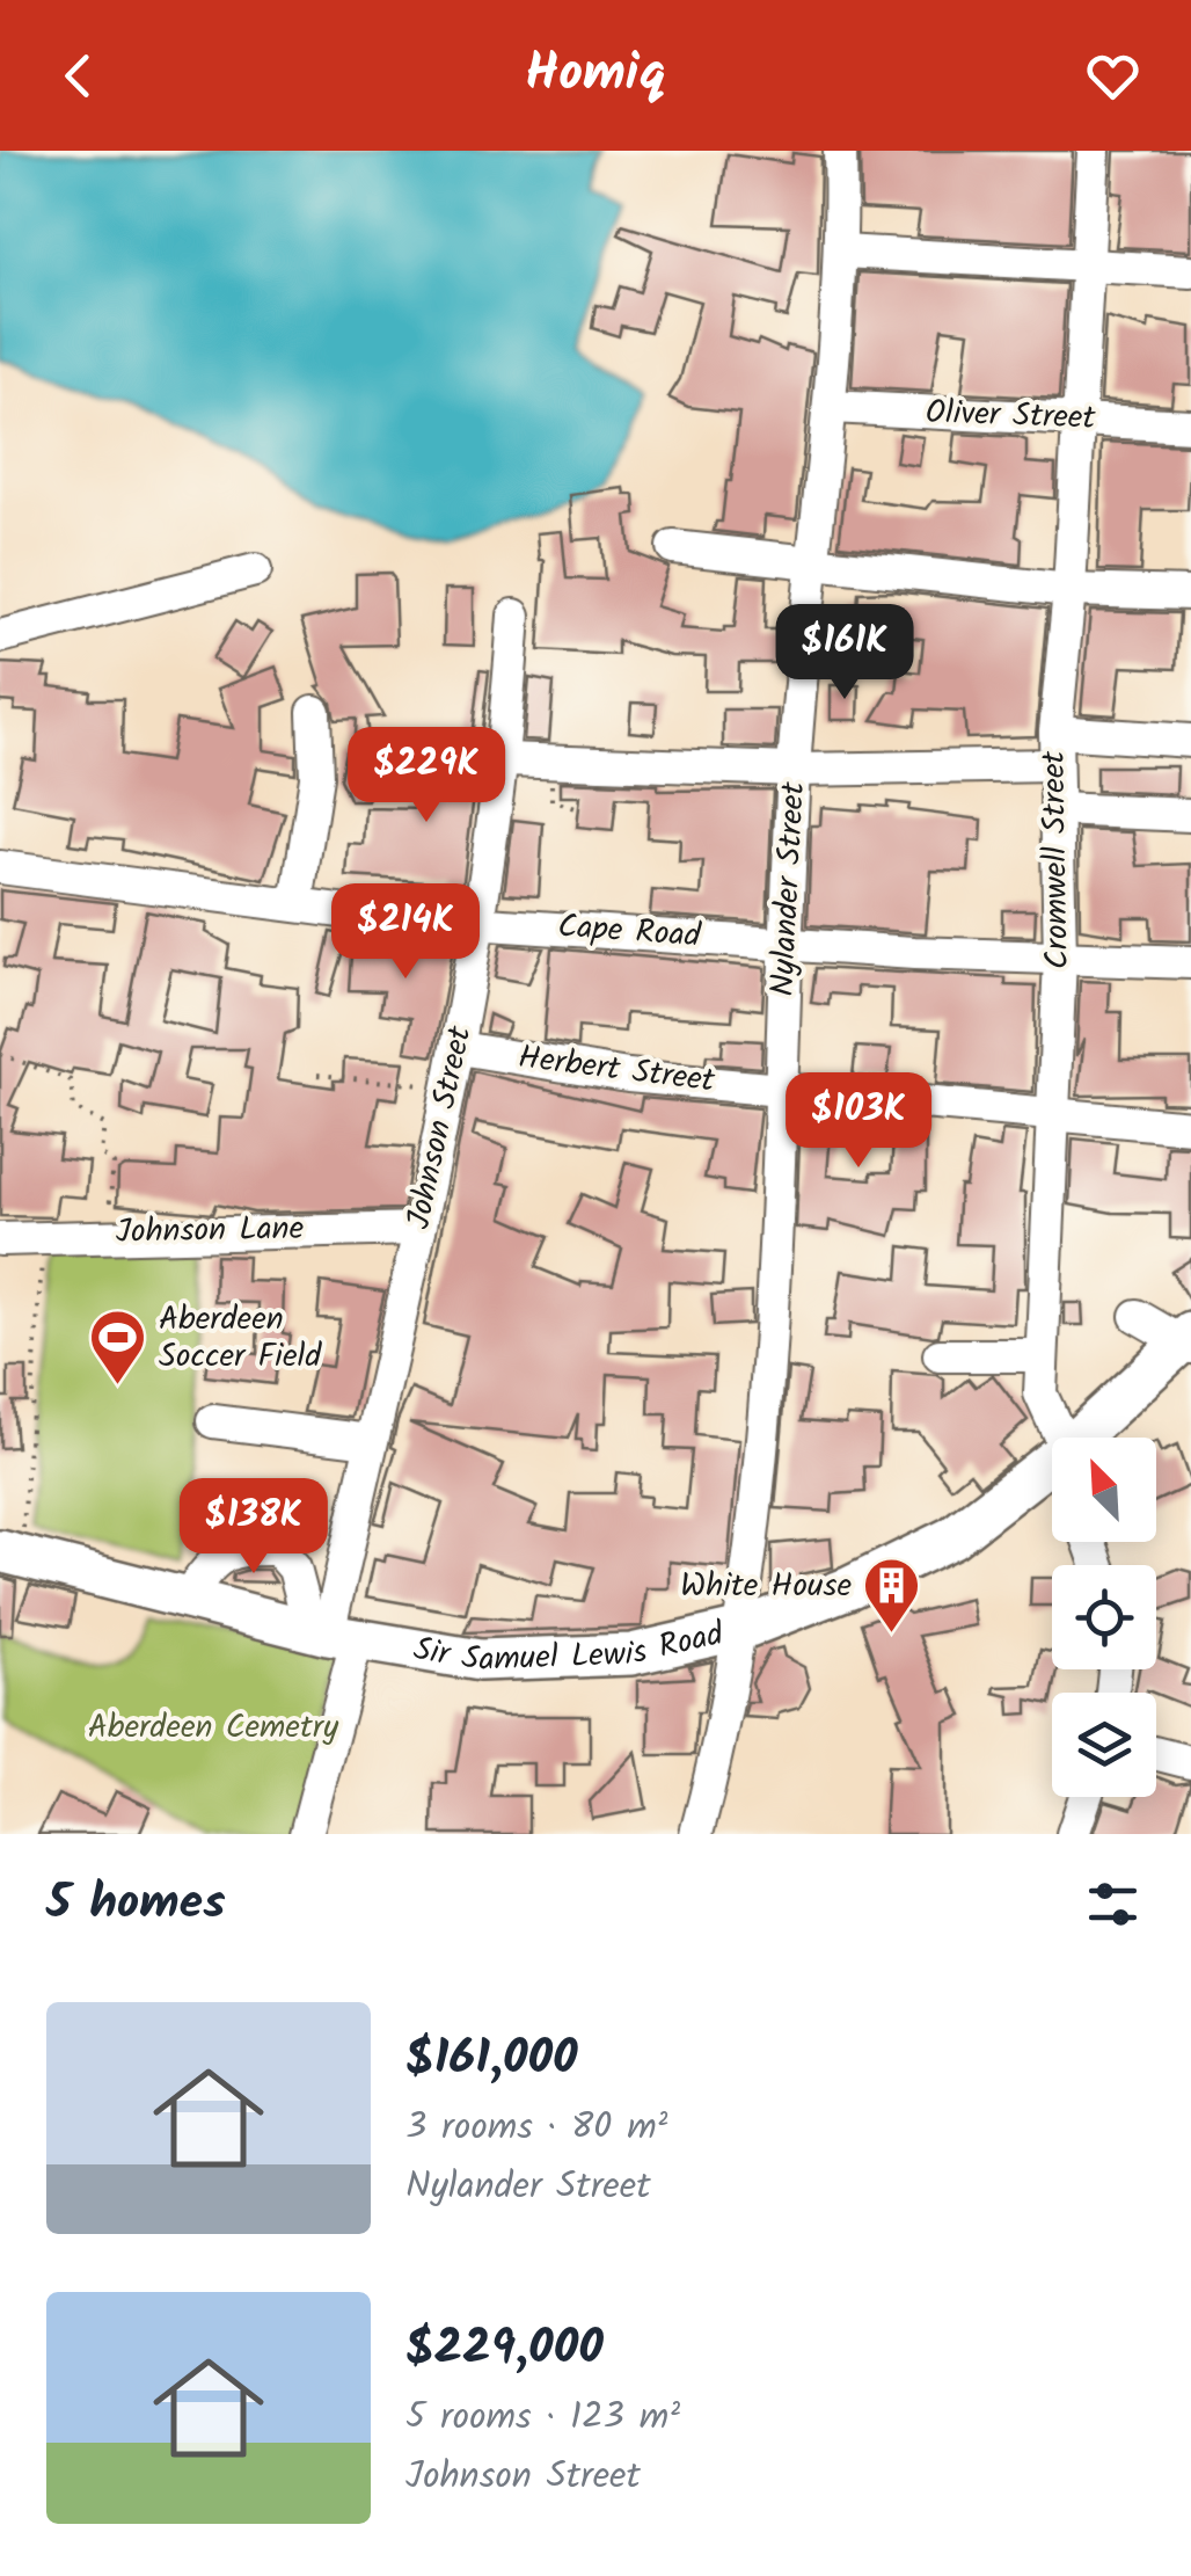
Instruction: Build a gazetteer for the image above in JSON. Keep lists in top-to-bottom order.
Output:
{
  "streets": {
    "main road": ["Sir Samuel Lewis Road"],
    "street": [
      "Oliver Street",
      "Cromwell Street",
      "Nylander Street",
      "Cape Road",
      "Herbert Street",
      "Johnson Street",
      "Johnson Lane"
    ]
  },
  "crossings": [
    ["Oliver Street", "Cromwell Street"],
    ["Oliver Street", "Nylander Street"],
    ["Cromwell Street", "Cape Road"],
    ["Cromwell Street", "Herbert Street"],
    ["Nylander Street", "Cape Road"],
    ["Nylander Street", "Herbert Street"],
    ["Nylander Street", "Sir Samuel Lewis Road"],
    ["Cape Road", "Johnson Street"],
    ["Herbert Street", "Johnson Street"],
    ["Johnson Street", "Johnson Lane"],
    ["Johnson Street", "Sir Samuel Lewis Road"]
  ],
  "parks": ["Aberdeen Cemetry"],
  "places": {
    "sports": ["Aberdeen Soccer Field"],
    "building": ["White House"]
  },
  "north": "top left",
  "page": {
    "header": "Homiq",
    "price": [
      "$161K",
      "$229K",
      "$214K",
      "$103K",
      "$138K"
    ],
    "heading": "5 homes",
    "list": [
      {
        "name": "$161,000",
        "note": "3 rooms · 80 m² · Nylander Street"
      },
      {
        "name": "$229,000",
        "note": "5 rooms · 123 m² · Johnson Street"
      }
    ]
  }
}
